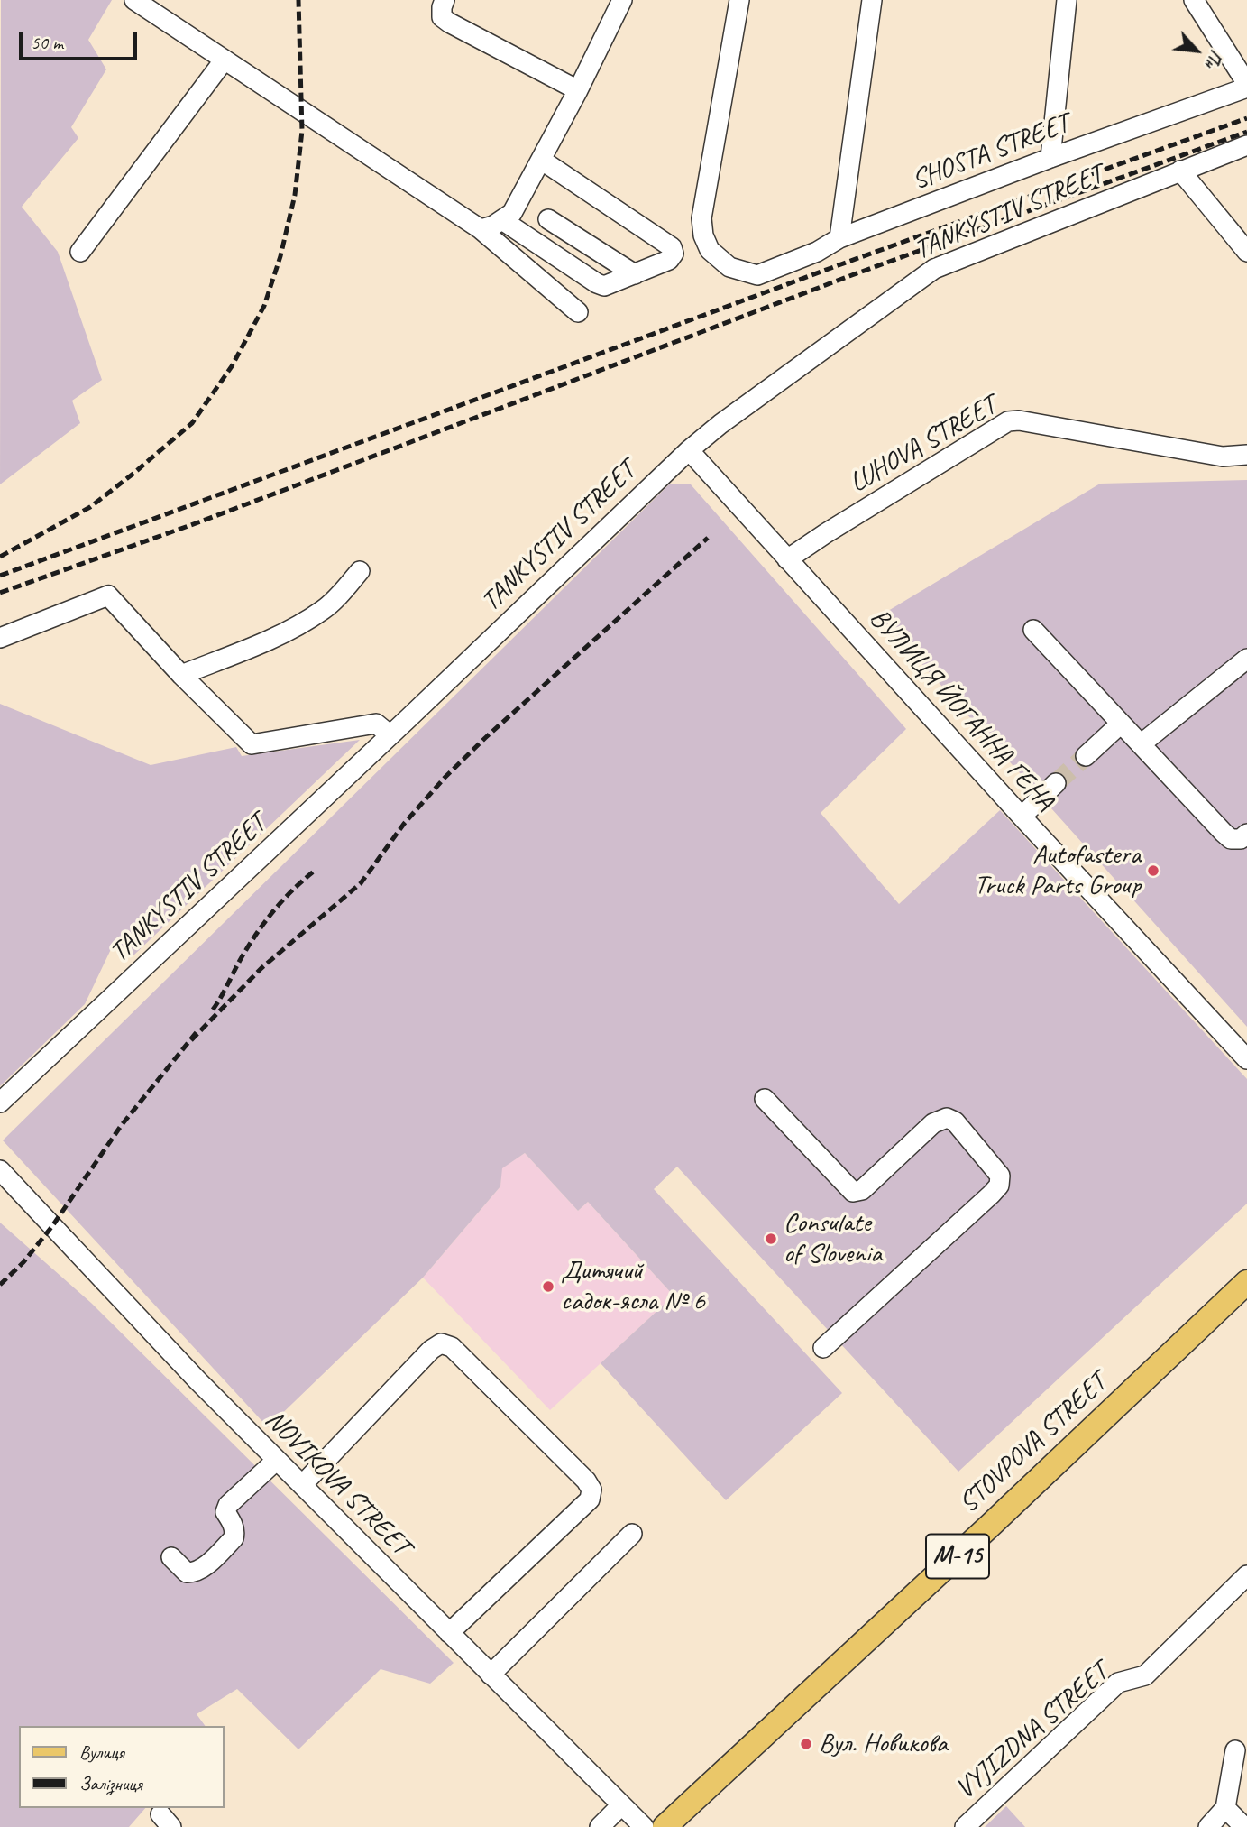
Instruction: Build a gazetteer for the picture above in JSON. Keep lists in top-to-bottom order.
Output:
{
  "streets": {
    "main road": ["STOVPOVA STREET", "М-15"],
    "street": [
      "SHOSTA STREET",
      "TANKYSTIV STREET",
      "LUHOVA STREET",
      "ВУЛИЦЯ ЙОГАННА ГЕНА",
      "NOVIKOVA STREET",
      "VYJIZDNA STREET"
    ]
  },
  "crossings": [
    ["TANKYSTIV STREET", "ВУЛИЦЯ ЙОГАННА ГЕНА"],
    ["LUHOVA STREET", "ВУЛИЦЯ ЙОГАННА ГЕНА"]
  ],
  "places": [
    "Autofastera Truck Parts Group",
    "Consulate of Slovenia",
    "Дитячий садок-ясла № 6",
    "Вул. Новикова"
  ],
  "legend": ["Вулиця", "Залізниця"],
  "scale_bar": "50 m",
  "north": "bottom right"
}
